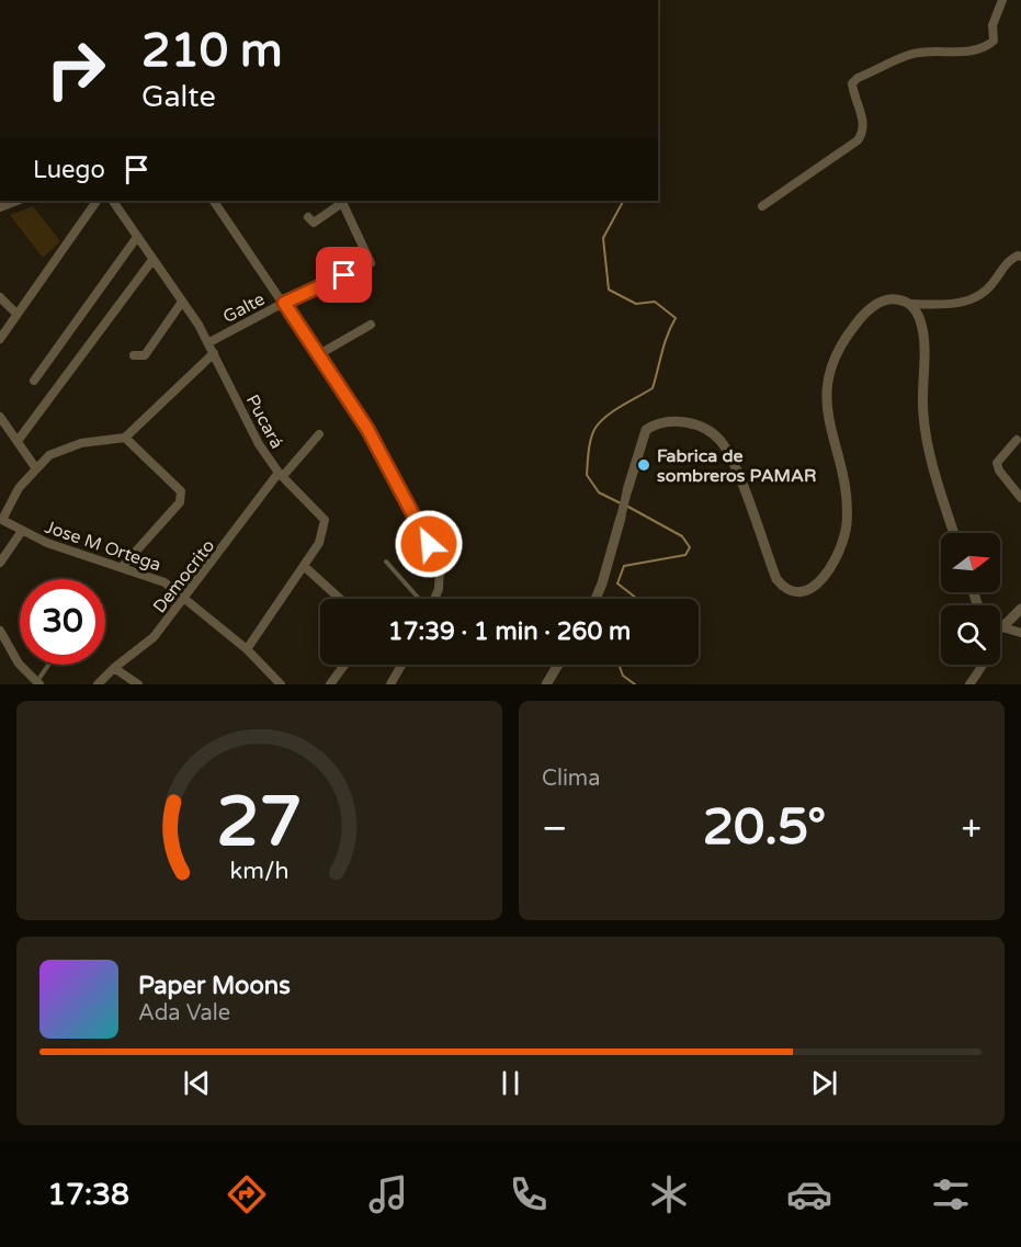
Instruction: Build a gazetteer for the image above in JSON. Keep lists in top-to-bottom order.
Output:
{
  "streets": {
    "street": [
      "Galte",
      "Pucará",
      "Jose M Ortega",
      "Democrito"
    ]
  },
  "crossings": [
    ["Galte", "Pucará"],
    ["Pucará", "Jose M Ortega"],
    ["Pucará", "Democrito"],
    ["Jose M Ortega", "Democrito"]
  ],
  "places": ["Fabrica de sombreros PAMAR"],
  "north": "right",
  "page": {
    "turn": ["210 m", "Galte"],
    "then": "Luego",
    "limit": "30",
    "trip": "17:39 · 1 min · 260 m",
    "tile": "Clima",
    "heat": ["−", "20.5°", "+"],
    "song": ["Paper Moons", "Ada Vale"],
    "tabs": "17:38",
    "gauge": ["27", "km/h"]
  }
}
